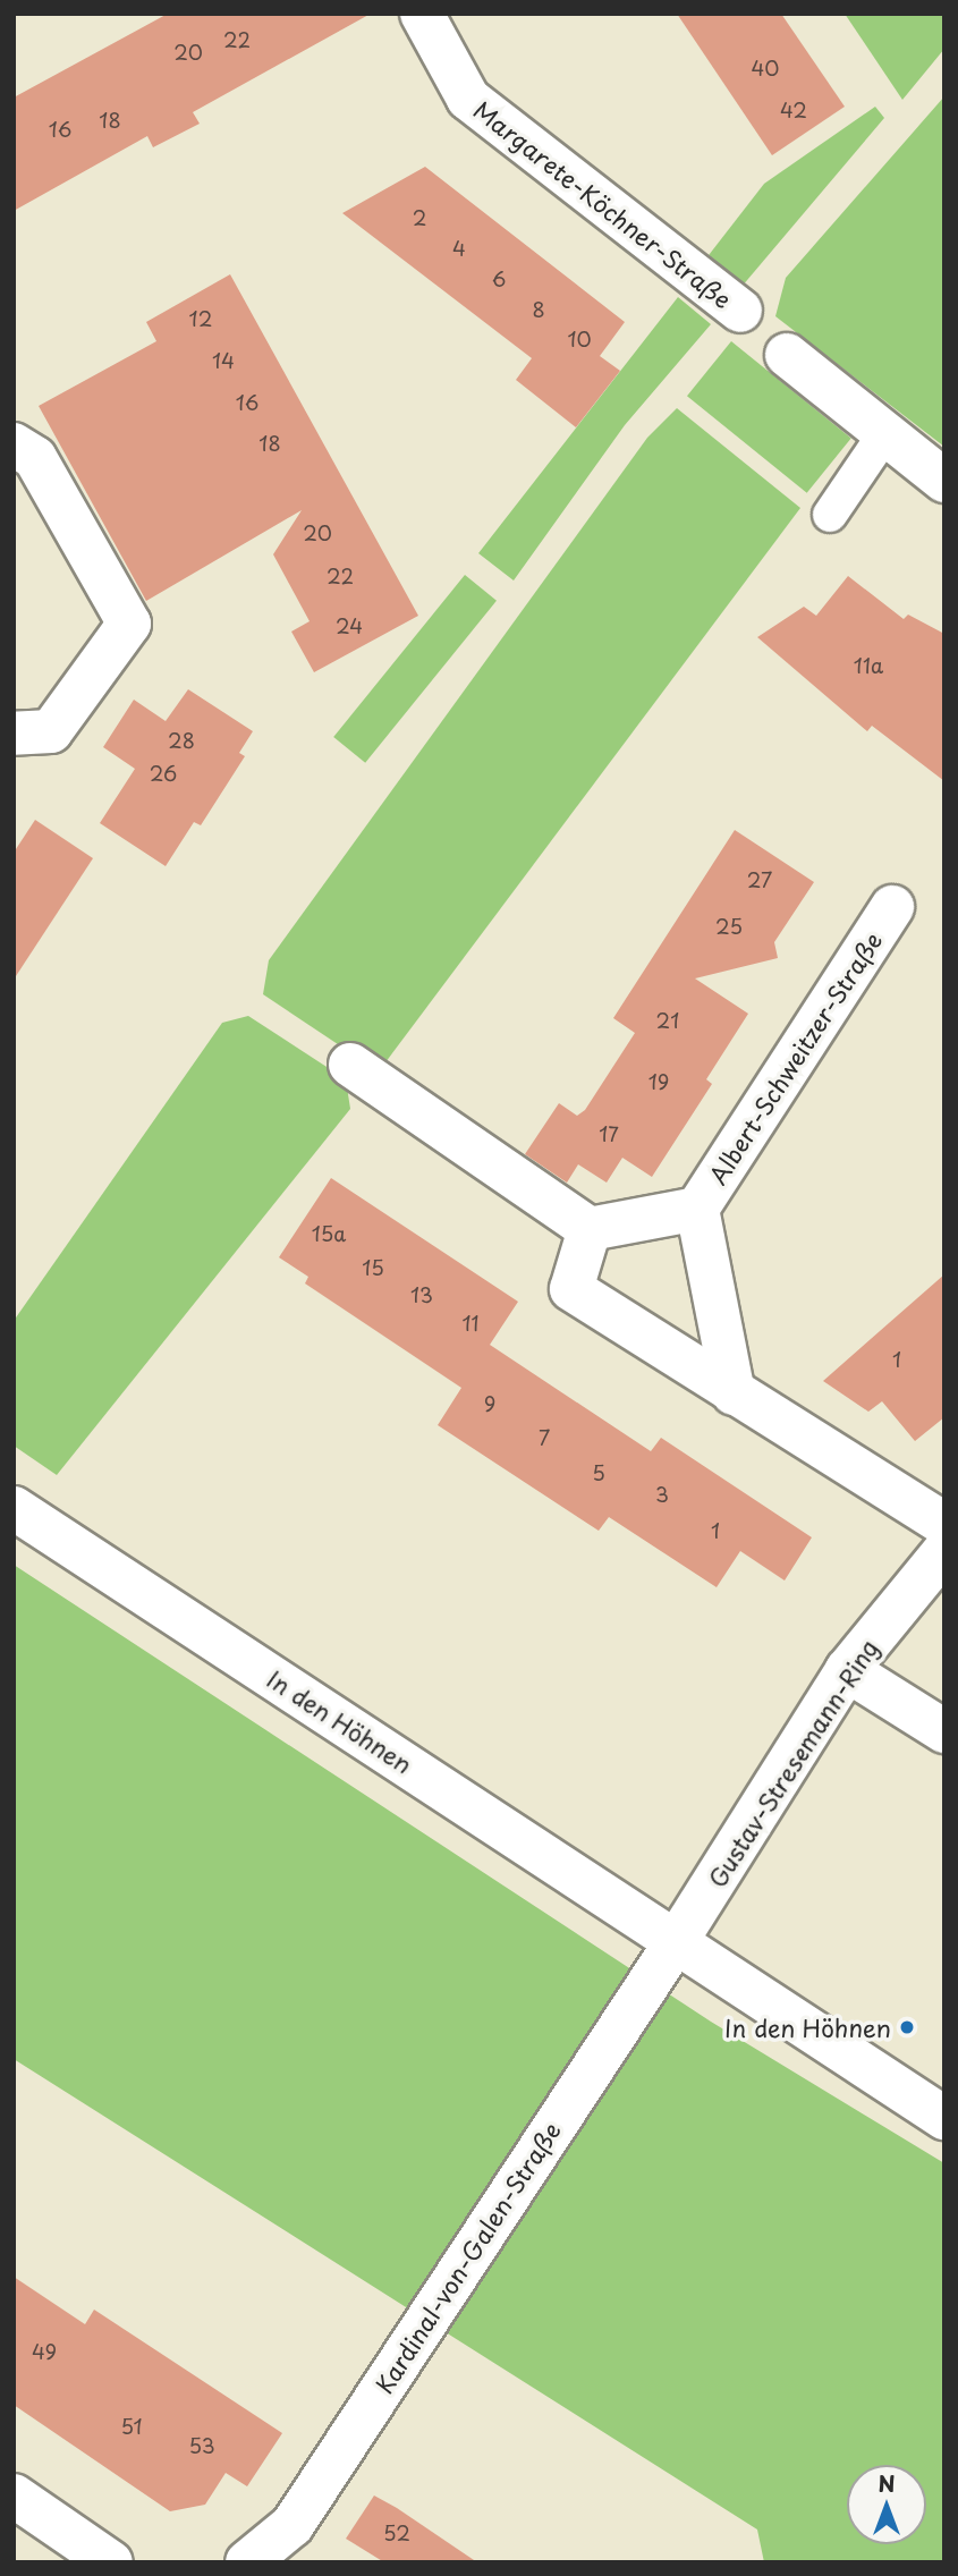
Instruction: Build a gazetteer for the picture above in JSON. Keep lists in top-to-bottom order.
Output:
{
  "streets": {
    "street": [
      "Margarete-Köchner-Straße",
      "Albert-Schweitzer-Straße",
      "In den Höhnen",
      "Gustav-Stresemann-Ring",
      "Kardinal-von-Galen-Straße"
    ]
  },
  "crossings": [
    ["In den Höhnen", "Gustav-Stresemann-Ring"],
    ["In den Höhnen", "Kardinal-von-Galen-Straße"],
    ["Gustav-Stresemann-Ring", "Kardinal-von-Galen-Straße"]
  ],
  "places": ["In den Höhnen"],
  "house_numbers": [
    "22",
    "20",
    "40",
    "42",
    "18",
    "16",
    "2",
    "4",
    "6",
    "8",
    "12",
    "10",
    "14",
    "16",
    "18",
    "20",
    "22",
    "24",
    "11a",
    "28",
    "26",
    "27",
    "25",
    "21",
    "19",
    "17",
    "15a",
    "15",
    "13",
    "11",
    "1",
    "9",
    "7",
    "5",
    "3",
    "1",
    "49",
    "51",
    "53",
    "52"
  ],
  "north": "top"
}
